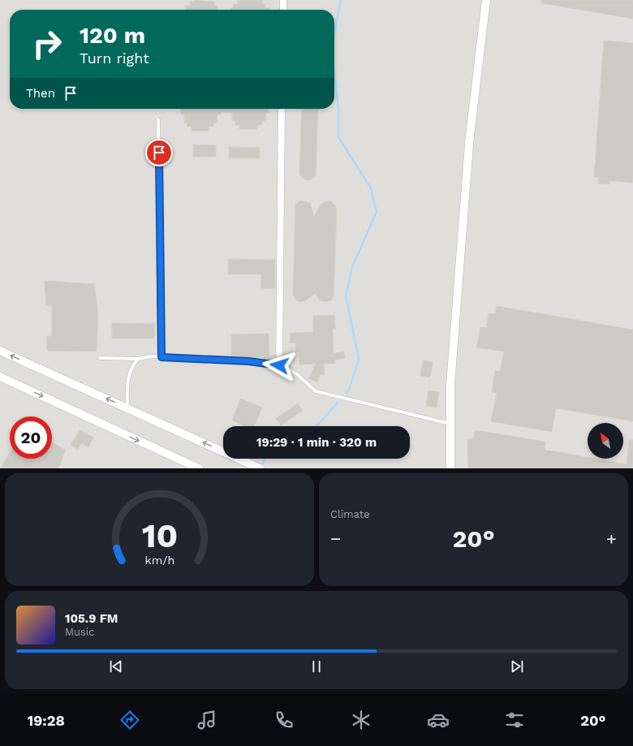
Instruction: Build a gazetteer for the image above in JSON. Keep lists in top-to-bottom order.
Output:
{
  "north": "top left",
  "page": {
    "turn": ["120 m", "Turn right"],
    "then": "Then",
    "limit": "20",
    "trip": "19:29 · 1 min · 320 m",
    "tile": "Climate",
    "heat": ["−", "20°", "+"],
    "song": ["105.9 FM", "Music"],
    "tabs": ["19:28", "20°"],
    "gauge": ["10", "km/h"]
  }
}
